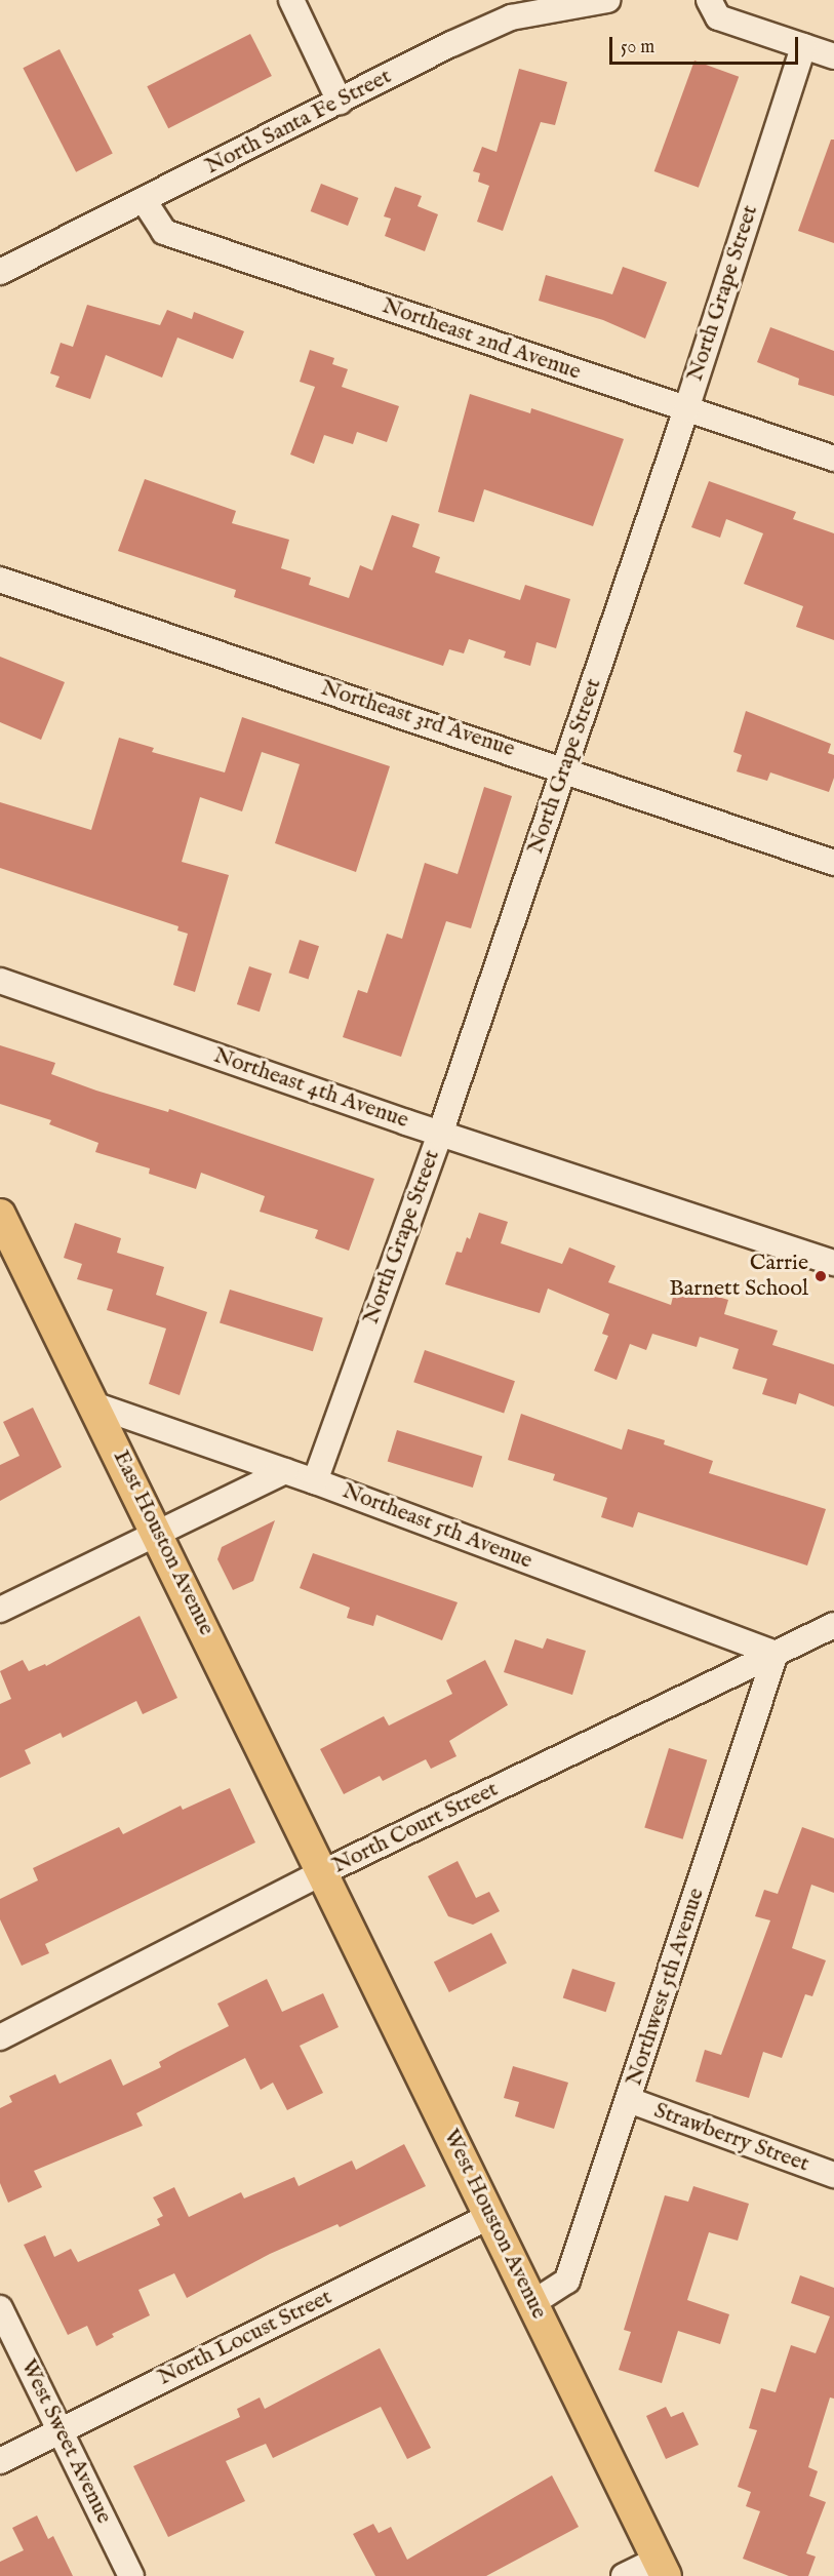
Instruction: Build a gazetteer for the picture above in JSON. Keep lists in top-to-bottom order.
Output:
{
  "streets": {
    "main road": ["East Houston Avenue", "West Houston Avenue"],
    "street": [
      "North Santa Fe Street",
      "North Grape Street",
      "Northeast 2nd Avenue",
      "Northeast 3rd Avenue",
      "Northeast 4th Avenue",
      "Northeast 5th Avenue",
      "North Court Street",
      "Northwest 5th Avenue",
      "Strawberry Street",
      "North Locust Street",
      "West Sweet Avenue"
    ]
  },
  "crossings": [
    ["North Santa Fe Street", "Northeast 2nd Avenue"],
    ["North Grape Street", "Northeast 2nd Avenue"],
    ["North Grape Street", "Northeast 3rd Avenue"],
    ["North Grape Street", "Northeast 4th Avenue"],
    ["North Grape Street", "Northeast 5th Avenue"],
    ["Northeast 5th Avenue", "East Houston Avenue"],
    ["Northeast 5th Avenue", "North Court Street"],
    ["Northeast 5th Avenue", "Northwest 5th Avenue"],
    ["East Houston Avenue", "North Court Street"],
    ["East Houston Avenue", "West Houston Avenue"],
    ["North Court Street", "Northwest 5th Avenue"],
    ["North Court Street", "West Houston Avenue"],
    ["Northwest 5th Avenue", "Strawberry Street"],
    ["Northwest 5th Avenue", "West Houston Avenue"],
    ["West Houston Avenue", "North Locust Street"],
    ["North Locust Street", "West Sweet Avenue"]
  ],
  "places": ["Carrie Barnett School"],
  "scale_bar": "50 m"
}
